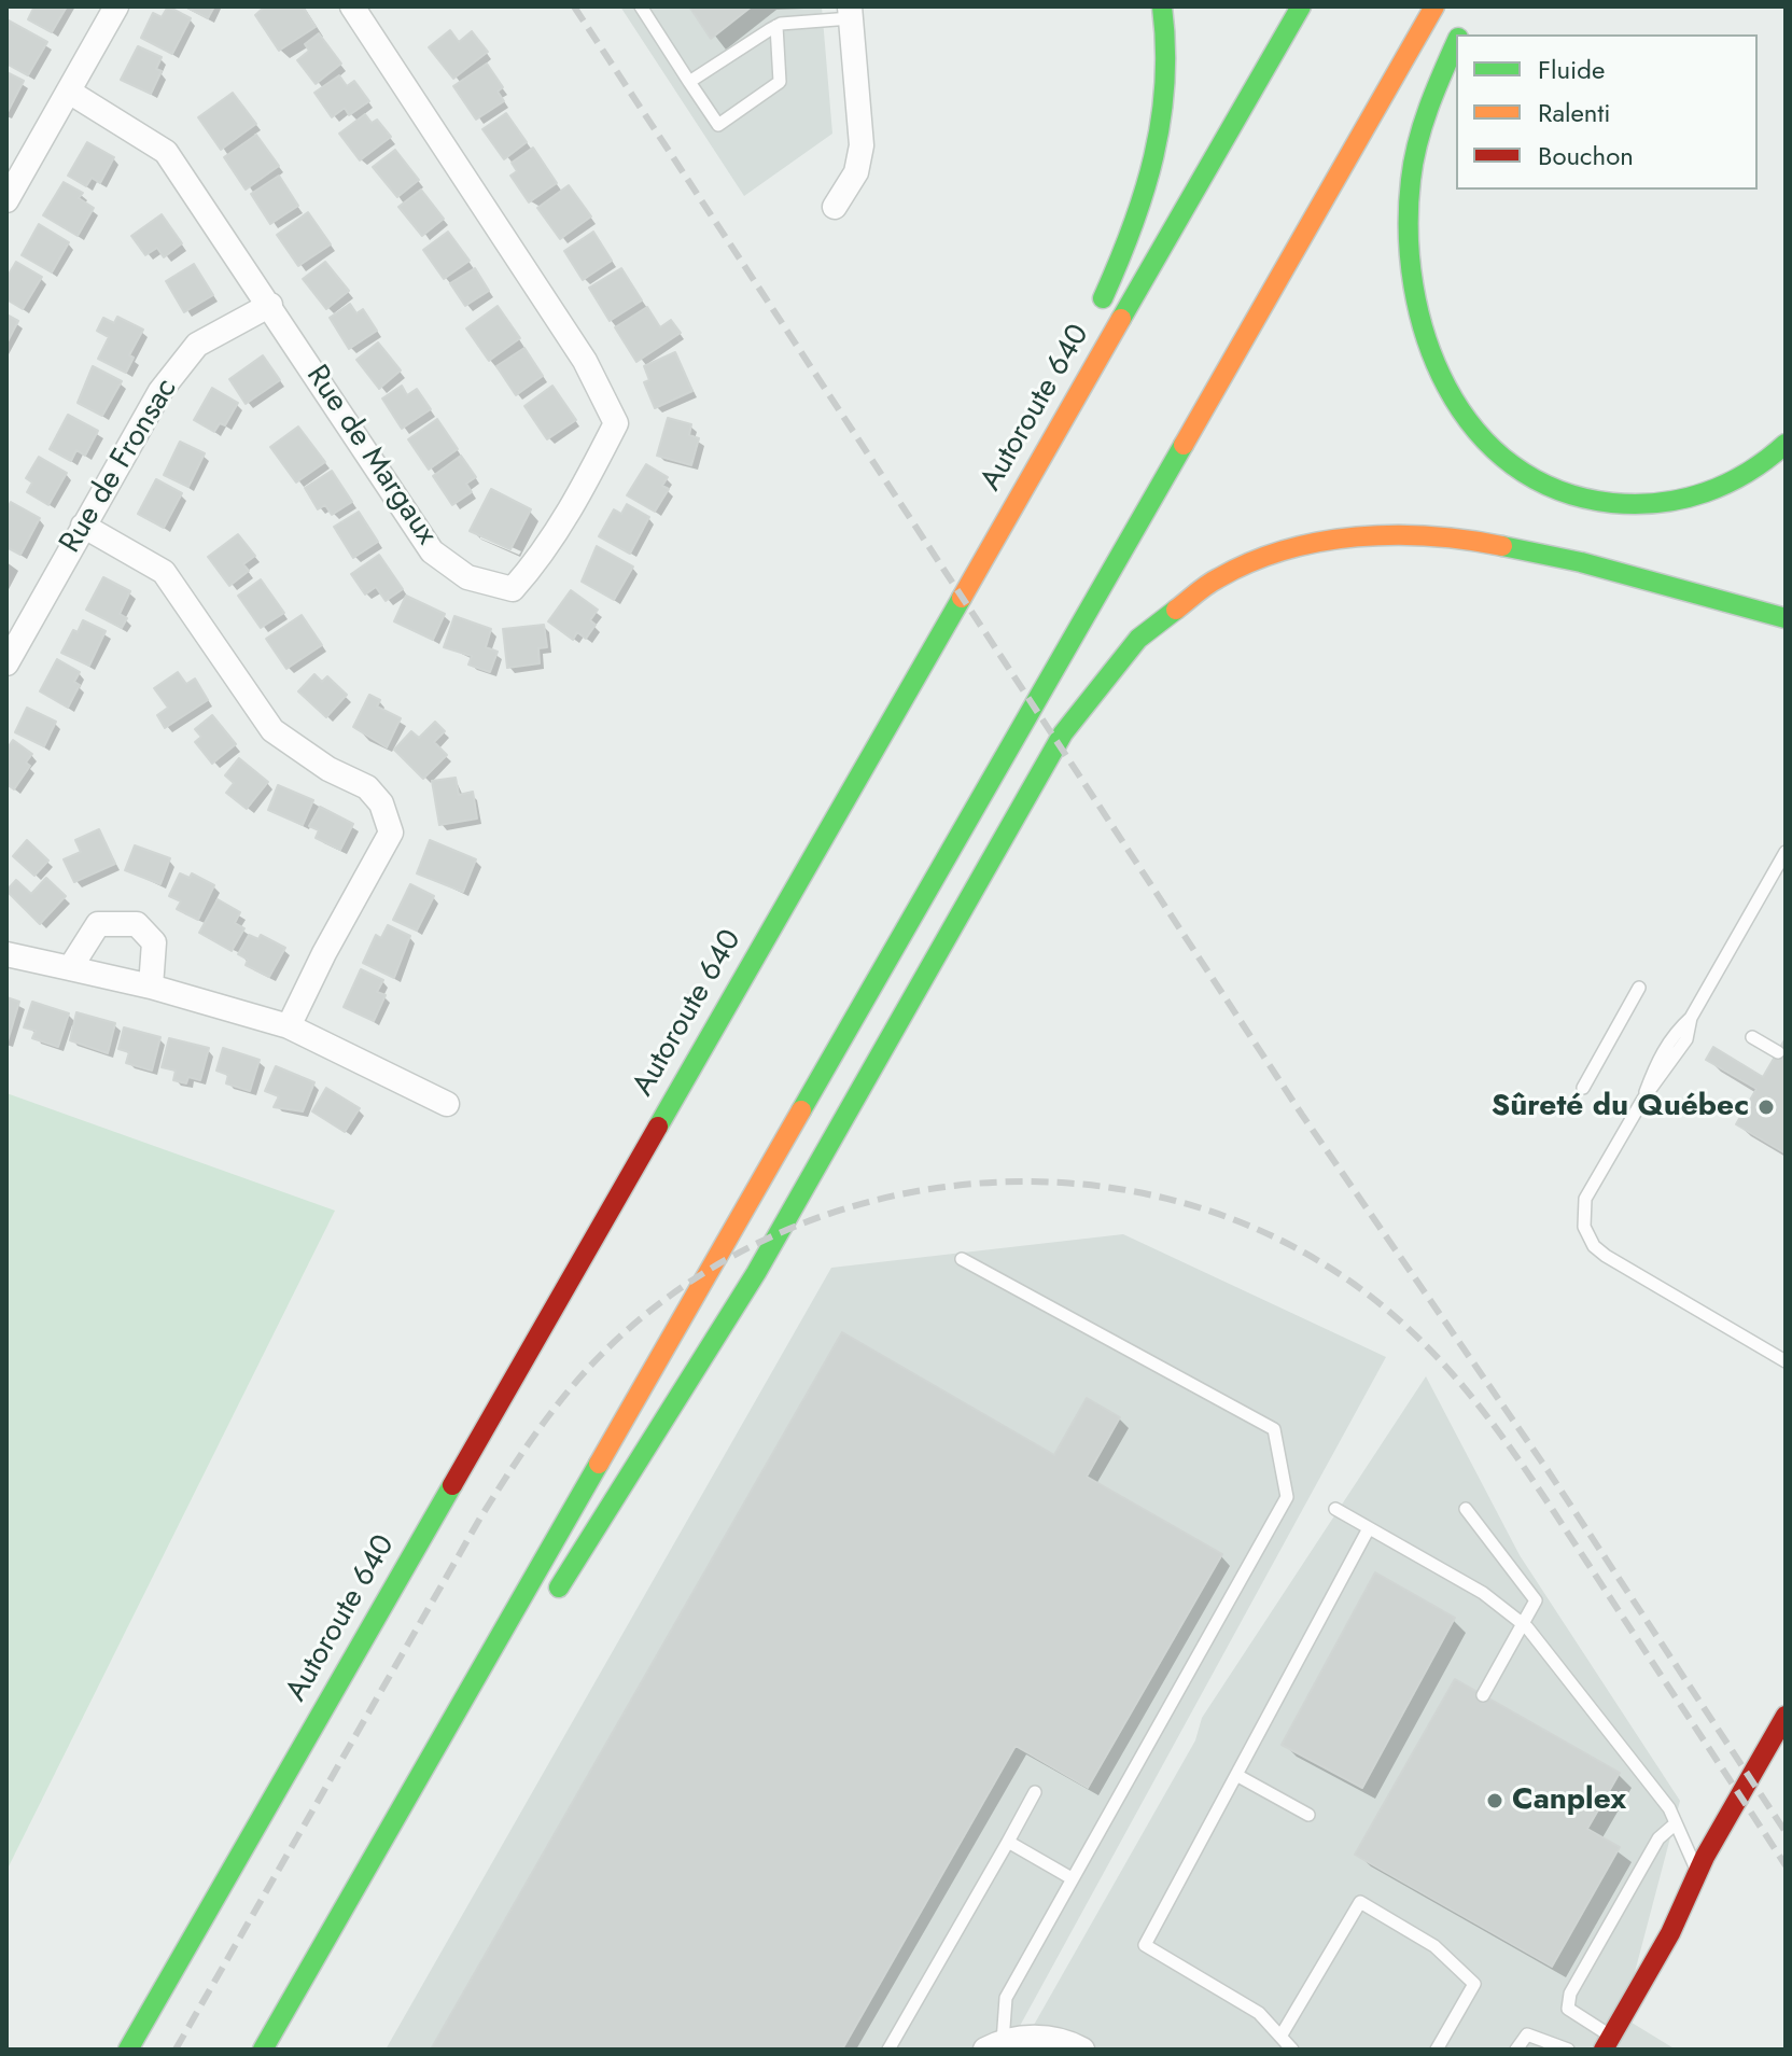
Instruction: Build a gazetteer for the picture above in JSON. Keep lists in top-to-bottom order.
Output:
{
  "streets": {
    "main road": ["Autoroute 640"],
    "street": ["Rue de Margaux", "Rue de Fronsac"]
  },
  "crossings": [
    ["Rue de Margaux", "Rue de Fronsac"]
  ],
  "places": ["Sûreté du Québec", "Canplex"],
  "legend": ["Fluide", "Ralenti", "Bouchon"]
}
